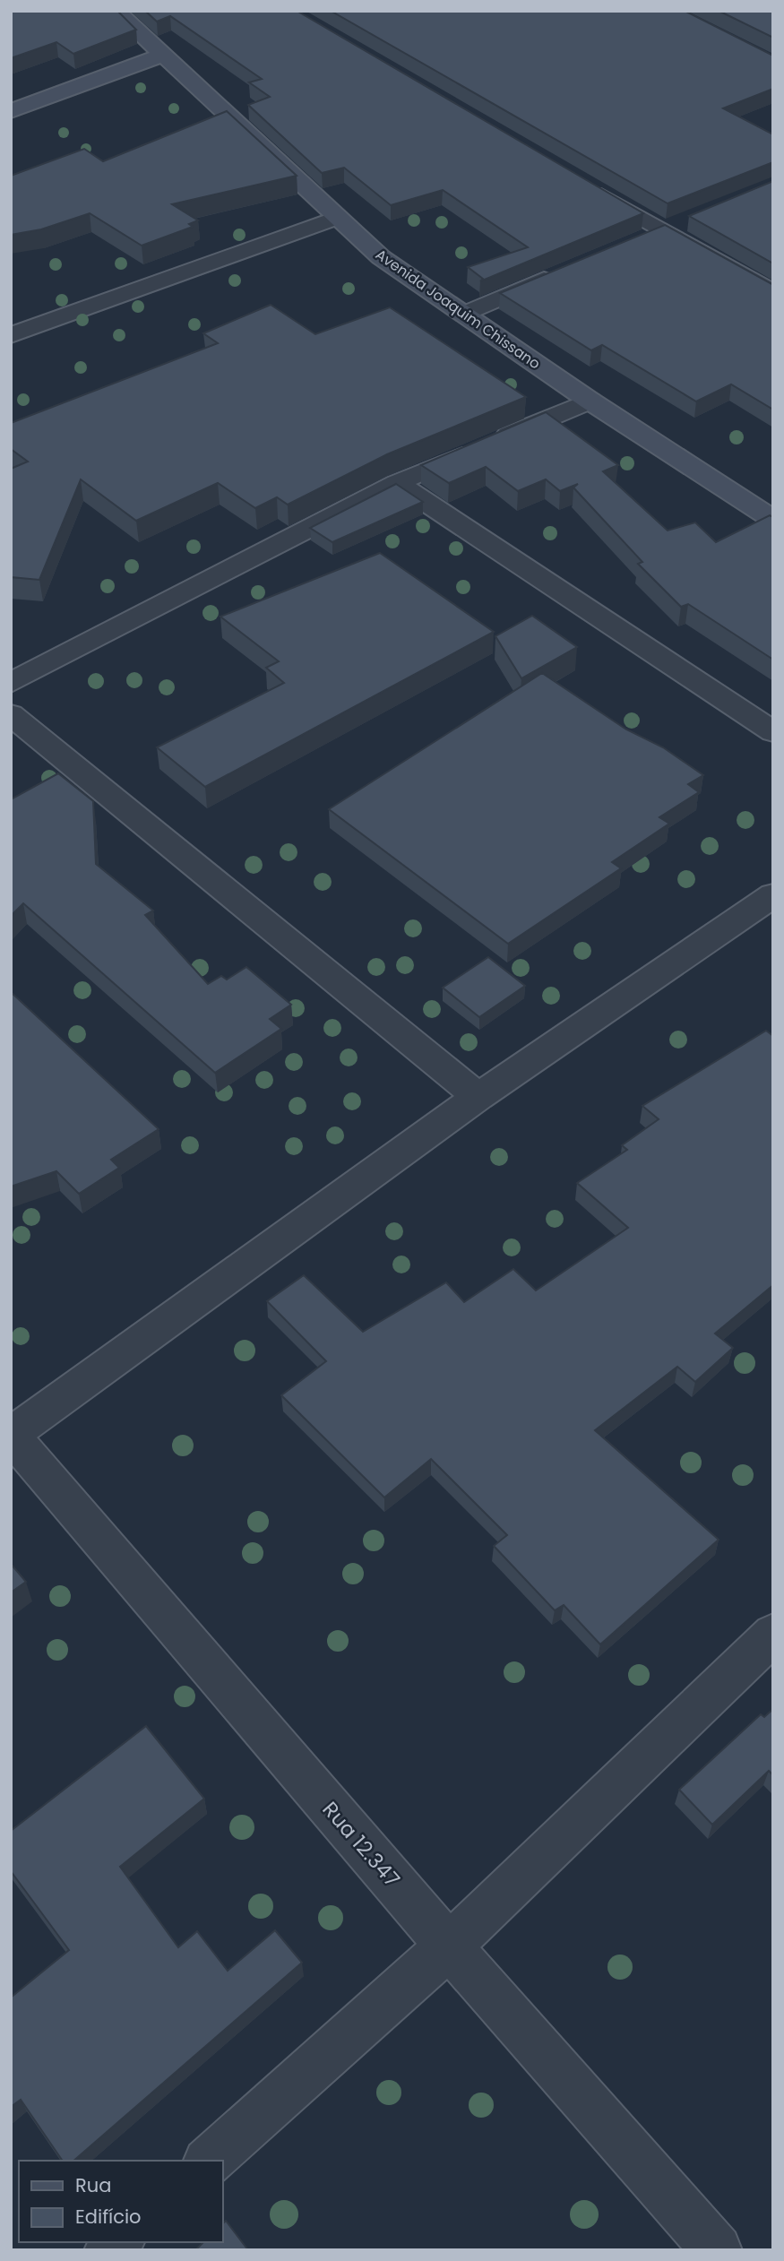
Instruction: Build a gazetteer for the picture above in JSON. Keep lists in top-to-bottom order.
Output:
{
  "streets": {
    "street": ["Avenida Joaquim Chissano", "Rua 12.347"]
  },
  "legend": ["Rua", "Edifício"]
}
